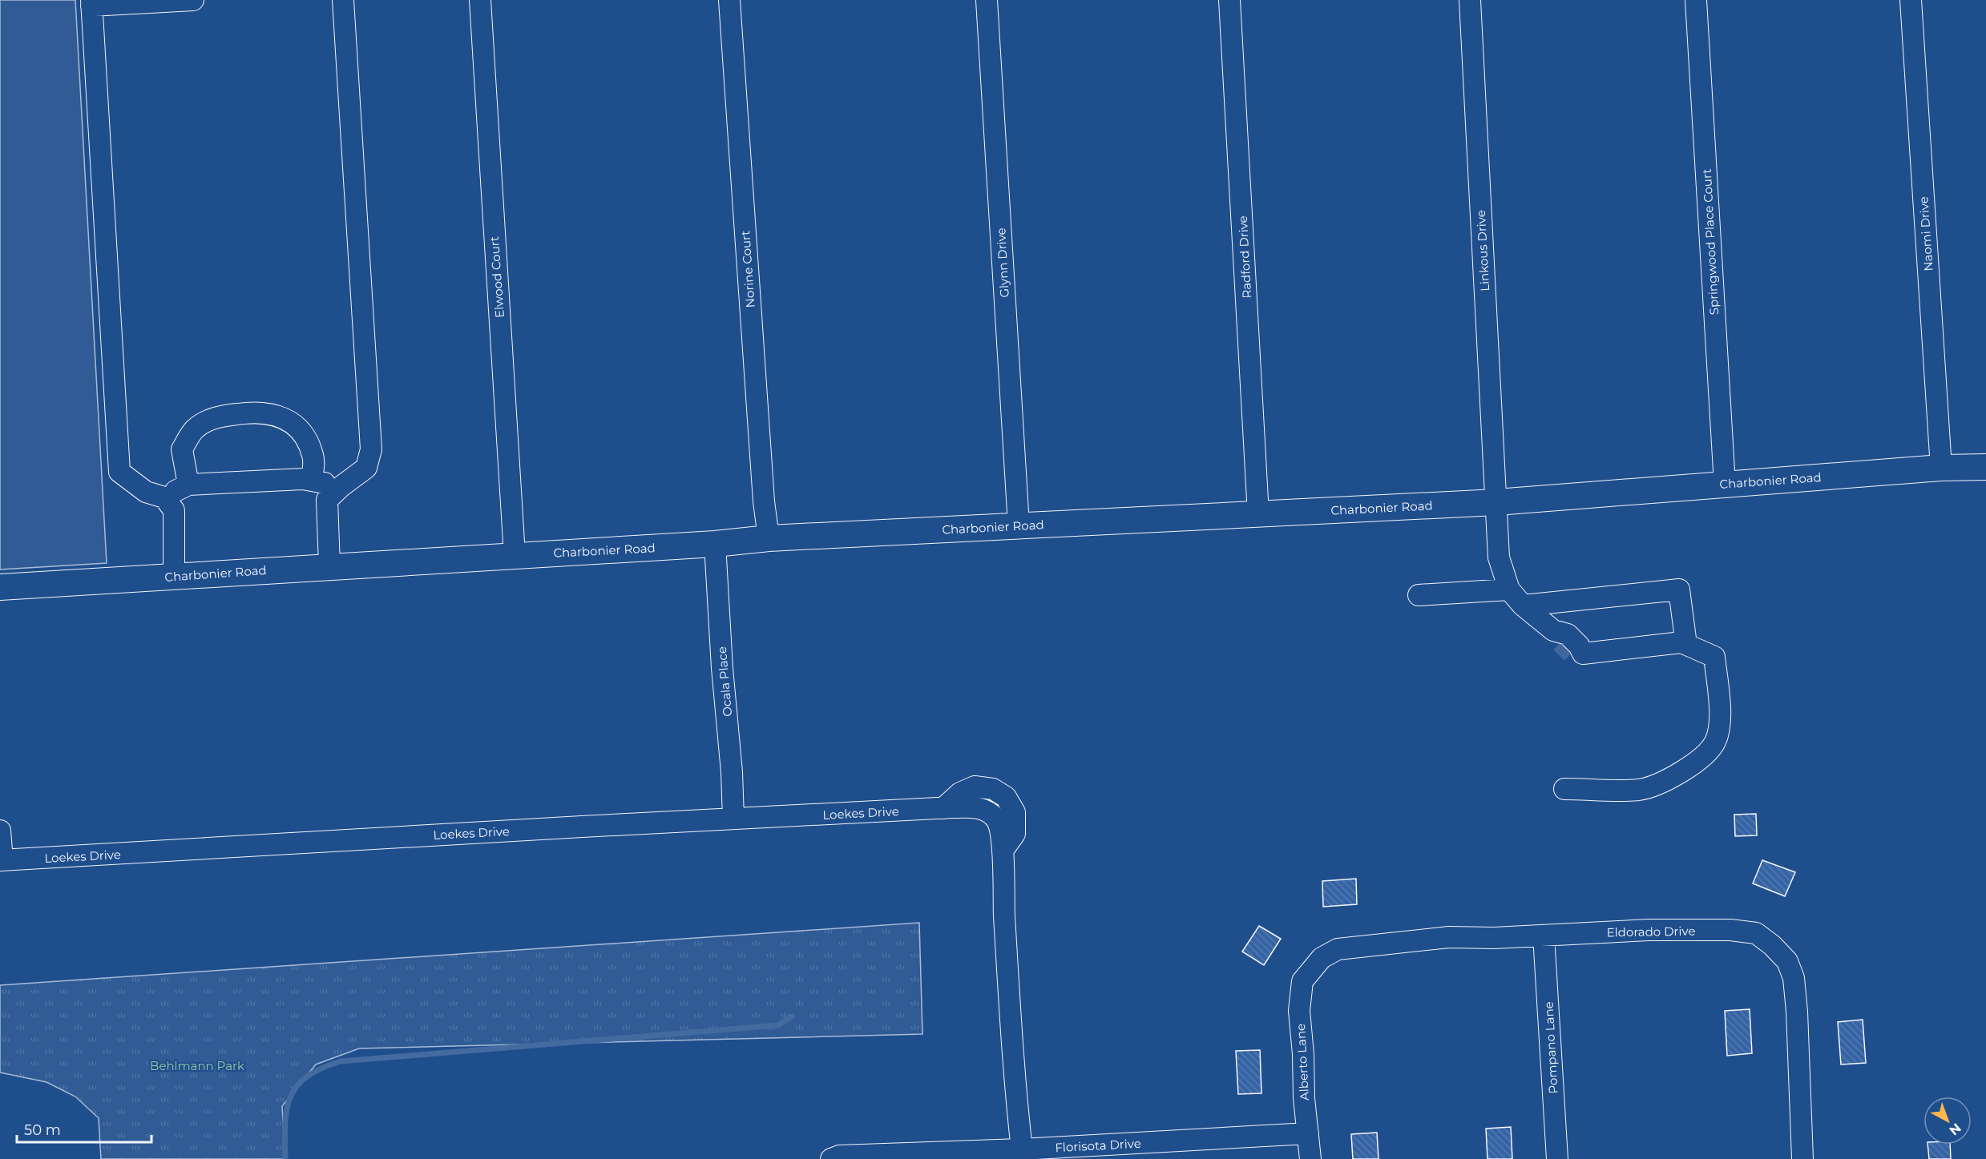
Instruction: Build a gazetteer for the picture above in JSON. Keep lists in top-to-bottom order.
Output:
{
  "streets": {
    "main road": ["Charbonier Road"],
    "street": [
      "Naomi Drive",
      "Springwood Place Court",
      "Linkous Drive",
      "Radford Drive",
      "Glynn Drive",
      "Norine Court",
      "Elwood Court",
      "Ocala Place",
      "Loekes Drive",
      "Eldorado Drive",
      "Pompano Lane",
      "Alberto Lane",
      "Florisota Drive"
    ]
  },
  "crossings": [
    ["Naomi Drive", "Charbonier Road"],
    ["Springwood Place Court", "Charbonier Road"],
    ["Linkous Drive", "Charbonier Road"],
    ["Radford Drive", "Charbonier Road"],
    ["Glynn Drive", "Charbonier Road"],
    ["Norine Court", "Charbonier Road"],
    ["Elwood Court", "Charbonier Road"],
    ["Charbonier Road", "Ocala Place"],
    ["Ocala Place", "Loekes Drive"],
    ["Loekes Drive", "Florisota Drive"],
    ["Eldorado Drive", "Pompano Lane"],
    ["Eldorado Drive", "Alberto Lane"],
    ["Alberto Lane", "Florisota Drive"]
  ],
  "parks": ["Behlmann Park"],
  "scale_bar": "50 m",
  "north": "bottom right"
}
